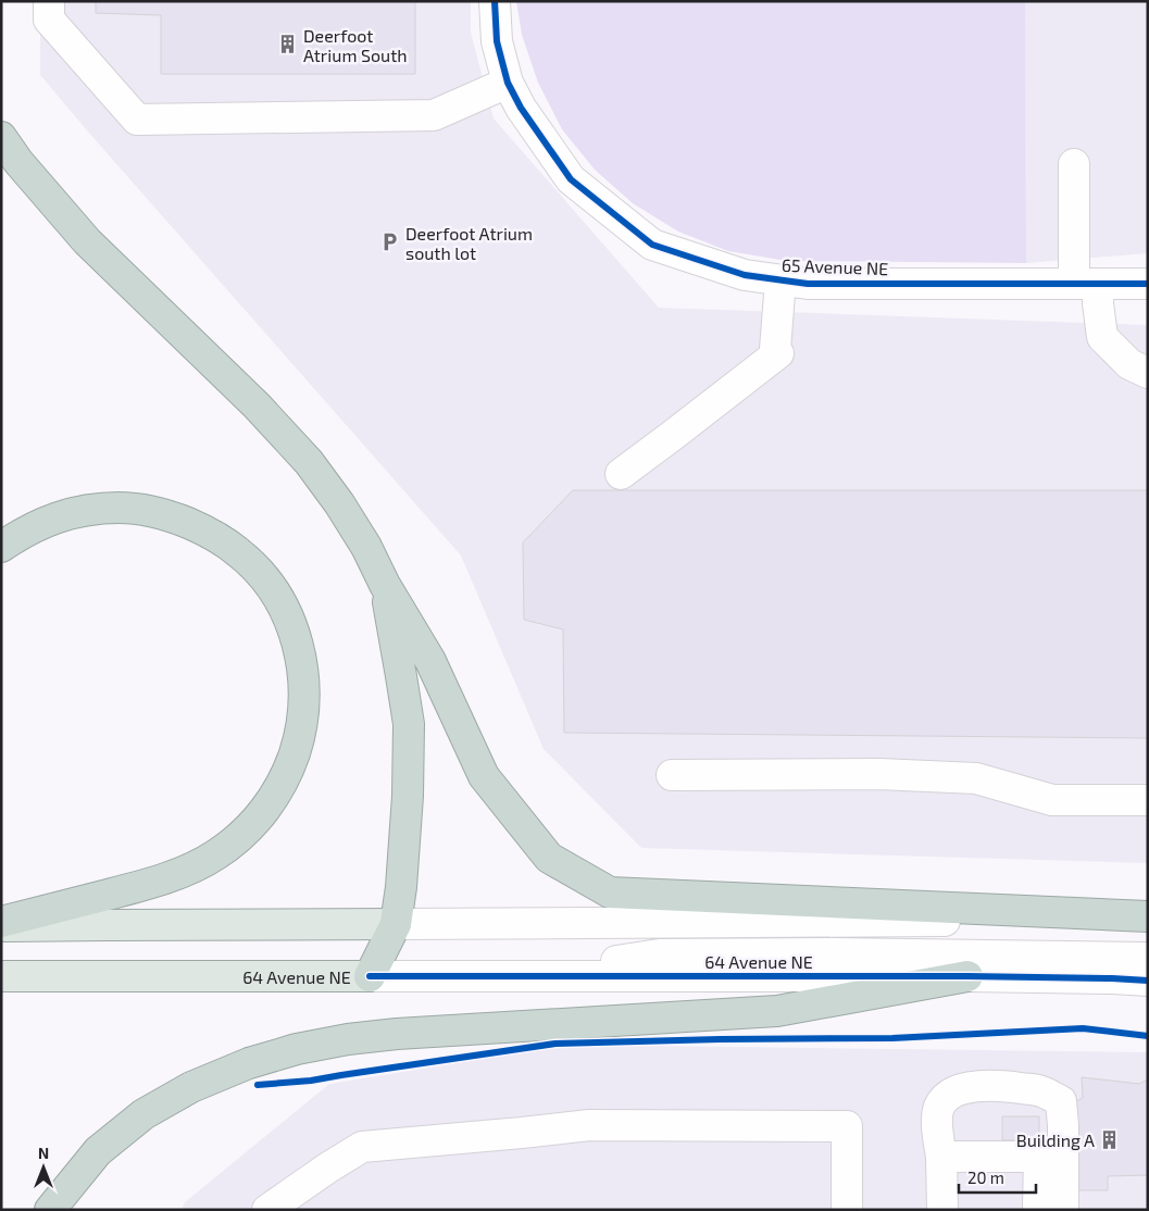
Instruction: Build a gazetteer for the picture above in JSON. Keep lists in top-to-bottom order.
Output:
{
  "streets": {
    "main road": ["64 Avenue NE"],
    "street": ["65 Avenue NE"]
  },
  "places": {
    "building": ["Deerfoot Atrium South", "Building A"],
    "parking": ["Deerfoot Atrium south lot"]
  },
  "scale_bar": "20 m",
  "north": "top"
}
